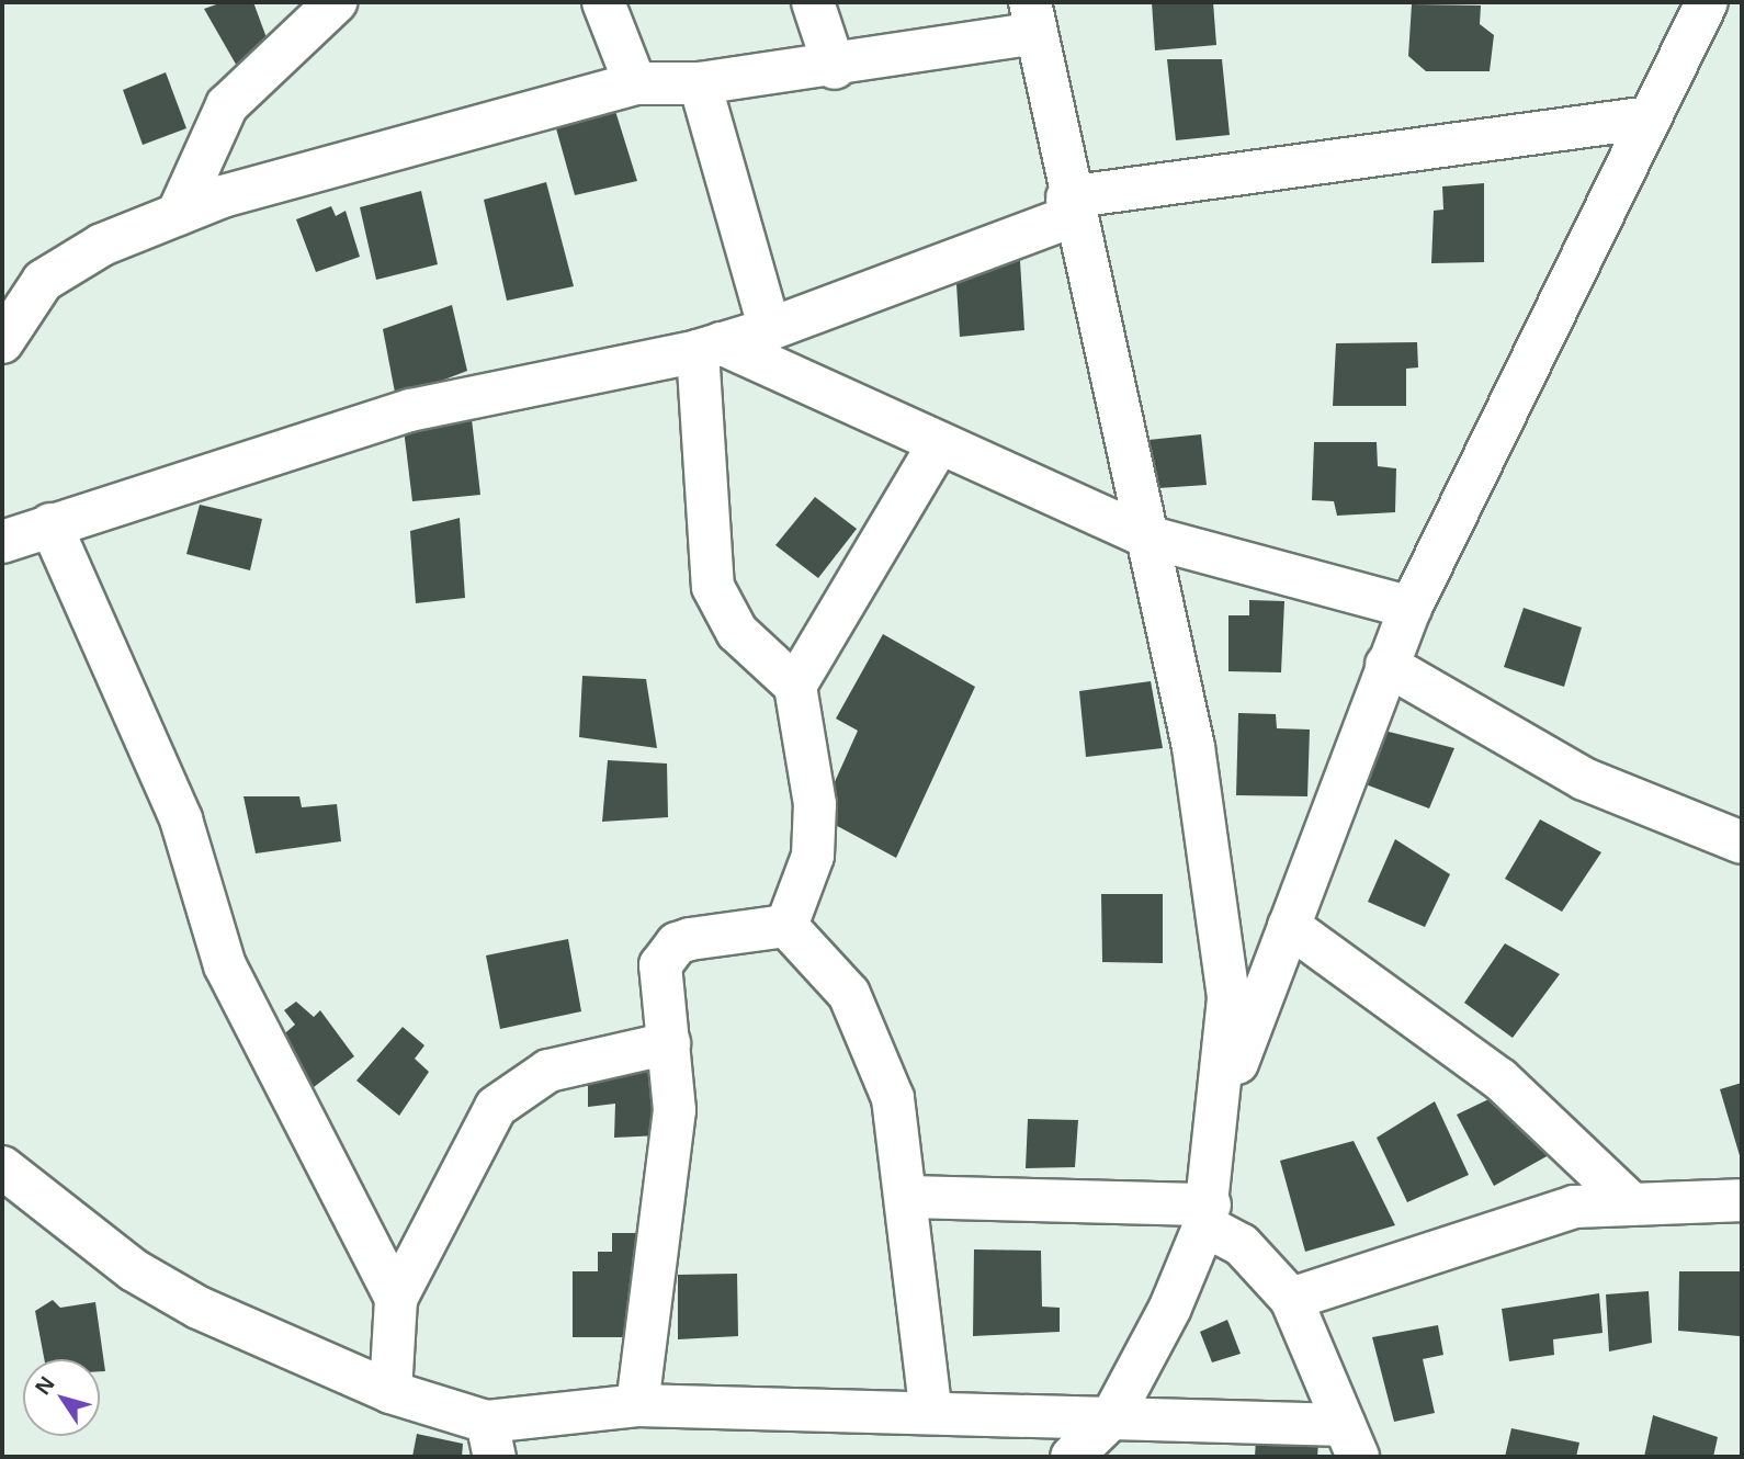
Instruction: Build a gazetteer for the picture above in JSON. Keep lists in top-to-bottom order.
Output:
{
  "north": "top left"
}
